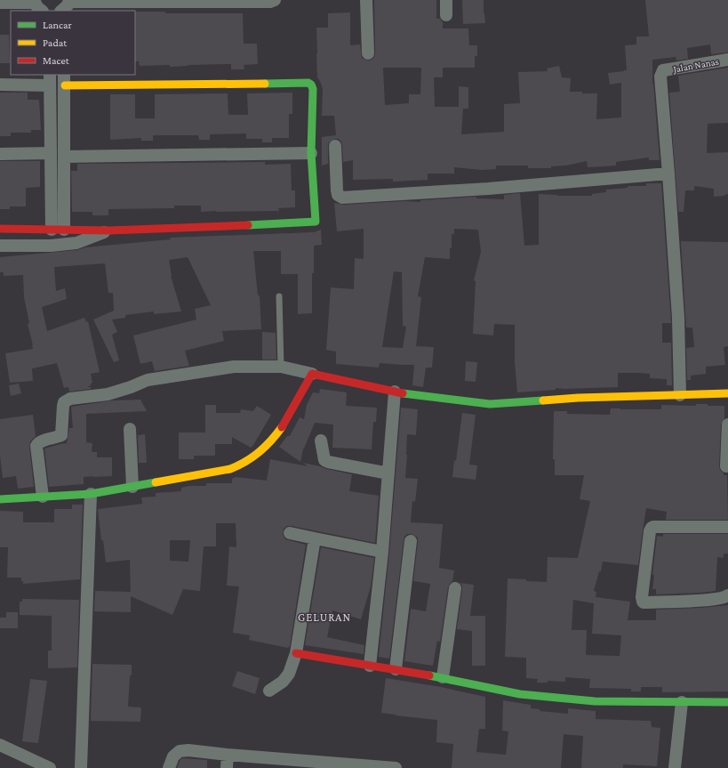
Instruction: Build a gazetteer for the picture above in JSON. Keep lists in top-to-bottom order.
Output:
{
  "streets": {
    "street": ["Jalan Nanas"]
  },
  "districts": ["GELURAN"],
  "legend": ["Lancar", "Padat", "Macet"]
}
